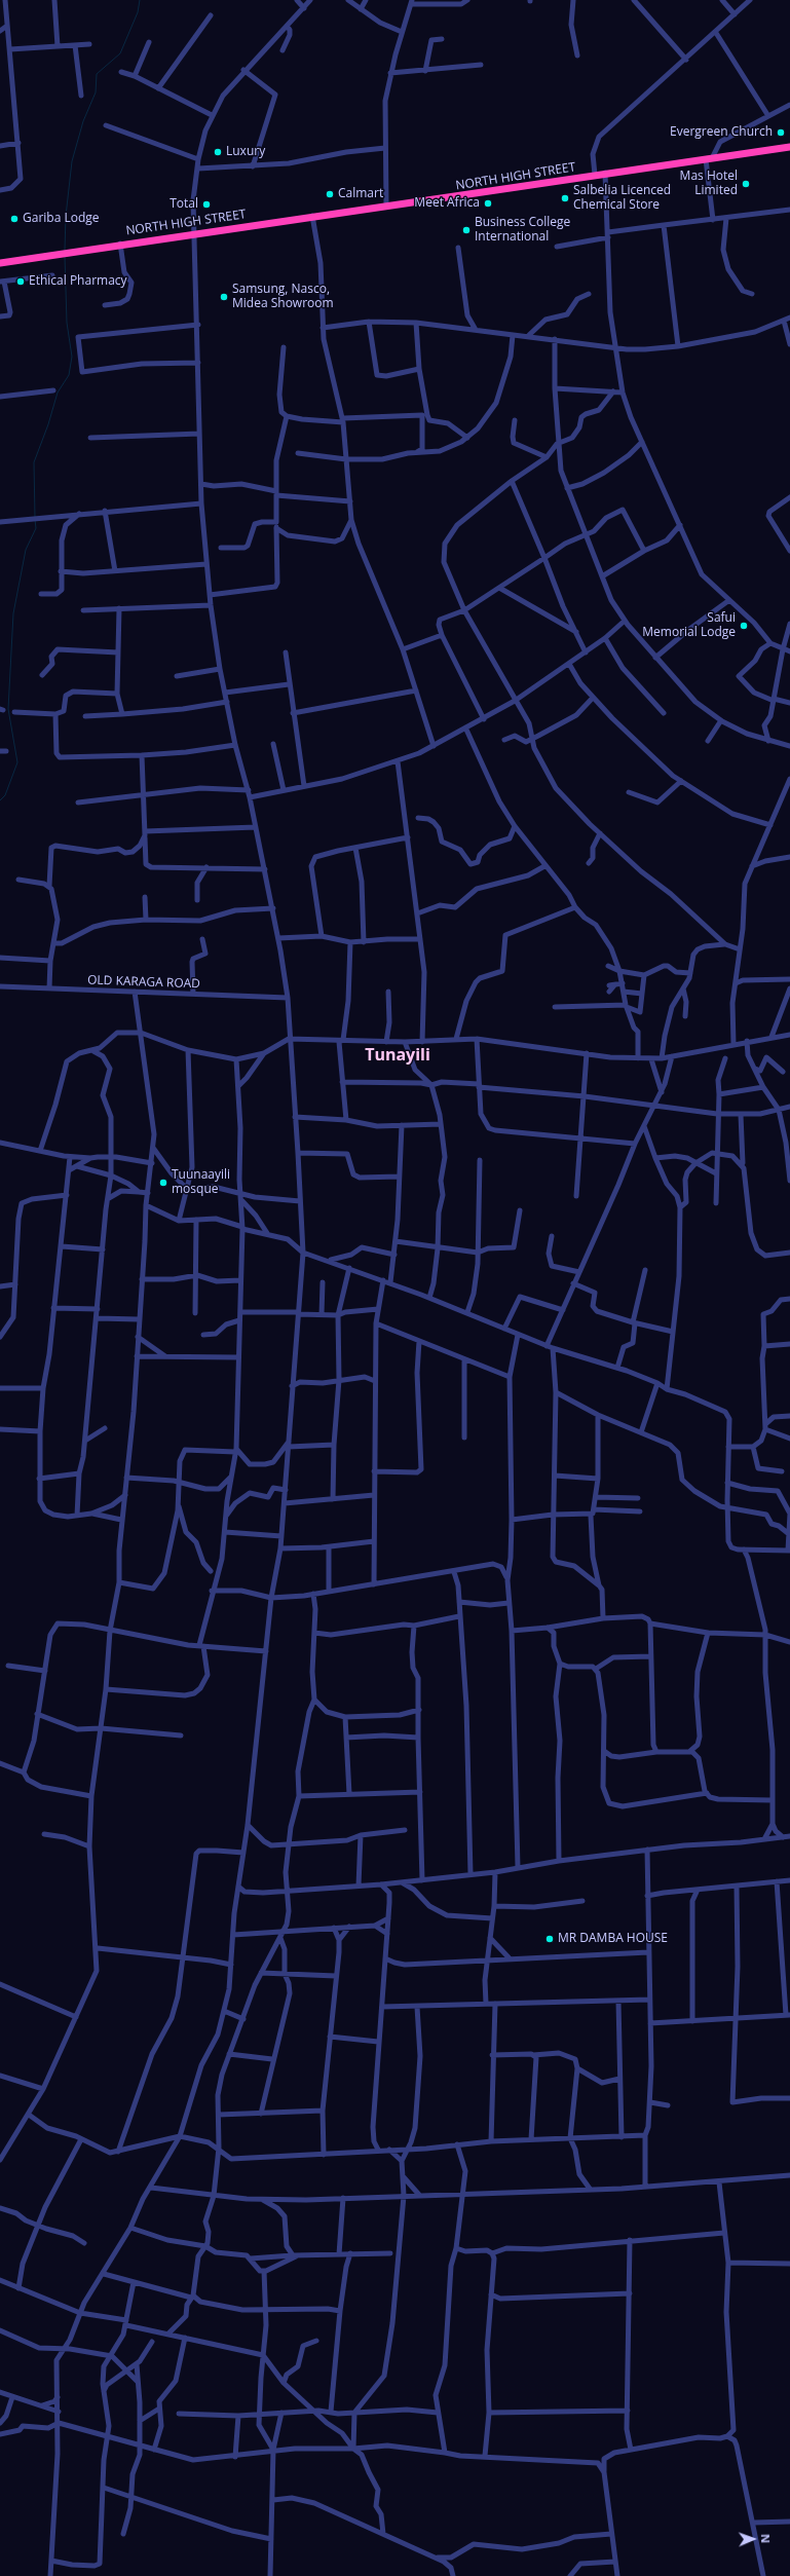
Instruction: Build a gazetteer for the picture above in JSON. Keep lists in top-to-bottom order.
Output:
{
  "streets": {
    "highway": ["NORTH HIGH STREET"],
    "street": ["OLD KARAGA ROAD"]
  },
  "districts": ["Tunayili"],
  "places": [
    "Evergreen Church",
    "Luxury",
    "Mas Hotel Limited",
    "Calmart",
    "Salbelia Licenced Chemical Store",
    "Meet Africa",
    "Total",
    "Gariba Lodge",
    "Business College International",
    "Ethical Pharmacy",
    "Samsung, Nasco, Midea Showroom",
    "Safui Memorial Lodge",
    "Tuunaayili mosque",
    "MR DAMBA HOUSE"
  ],
  "north": "right"
}
